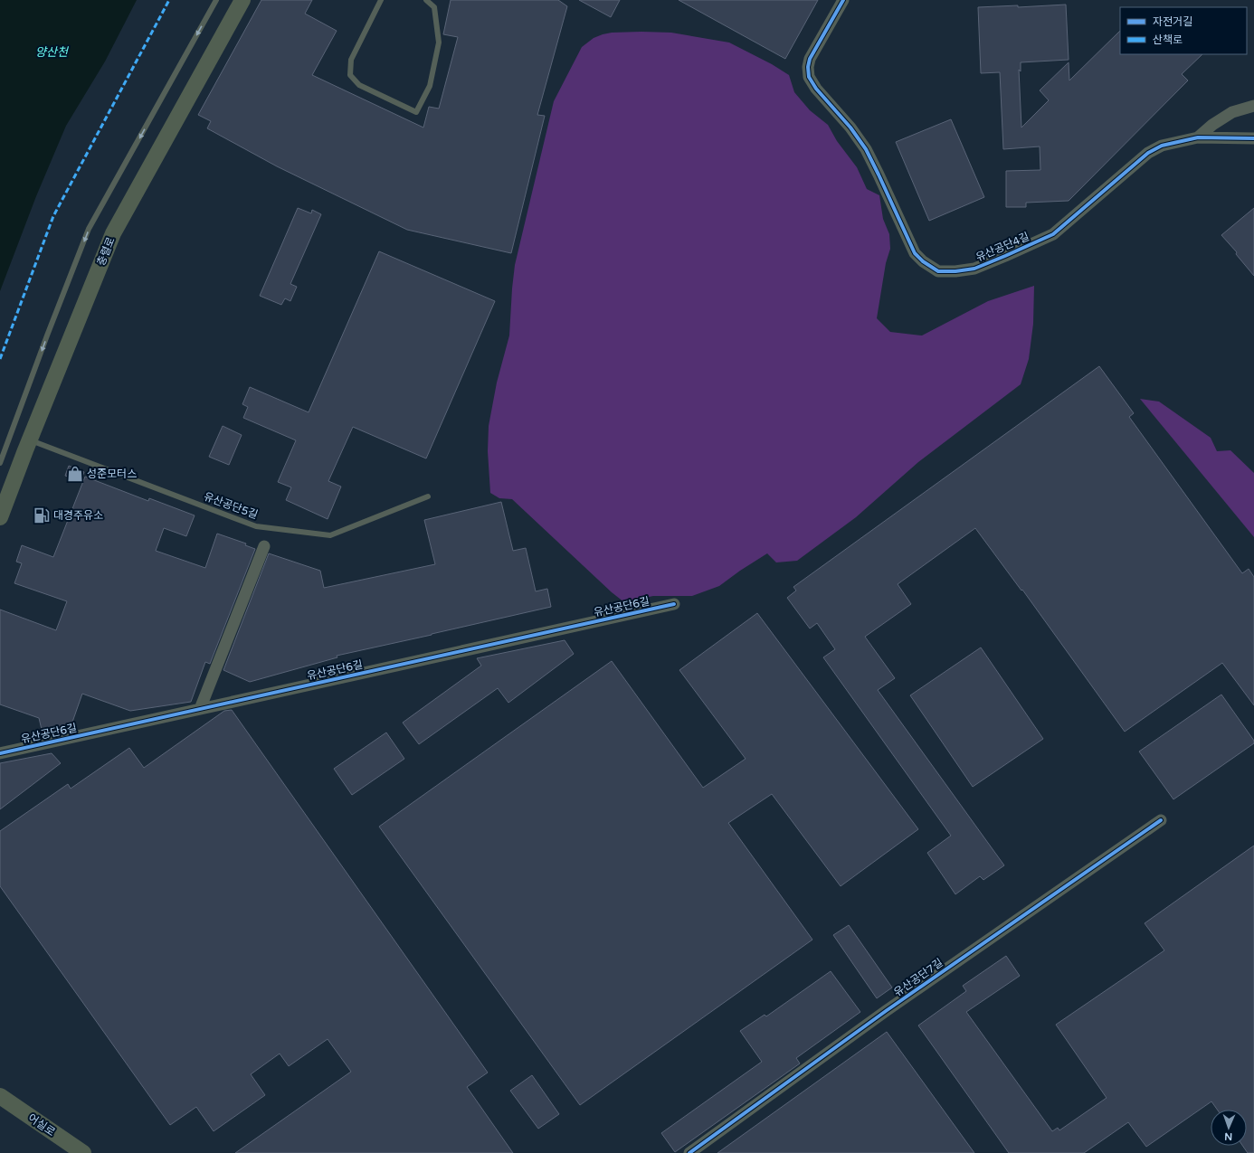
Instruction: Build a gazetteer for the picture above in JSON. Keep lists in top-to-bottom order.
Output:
{
  "streets": {
    "main road": ["충렬로", "어실로"],
    "street": ["유산공단4길", "유산공단6길", "유산공단7길"],
    "lane": ["유산공단5길"]
  },
  "crossings": [
    ["충렬로", "유산공단5길"]
  ],
  "water": ["양산천"],
  "places": {
    "shop": ["성준모터스"],
    "fuel station": ["대경주유소"]
  },
  "legend": ["자전거길", "산책로"],
  "north": "bottom"
}
